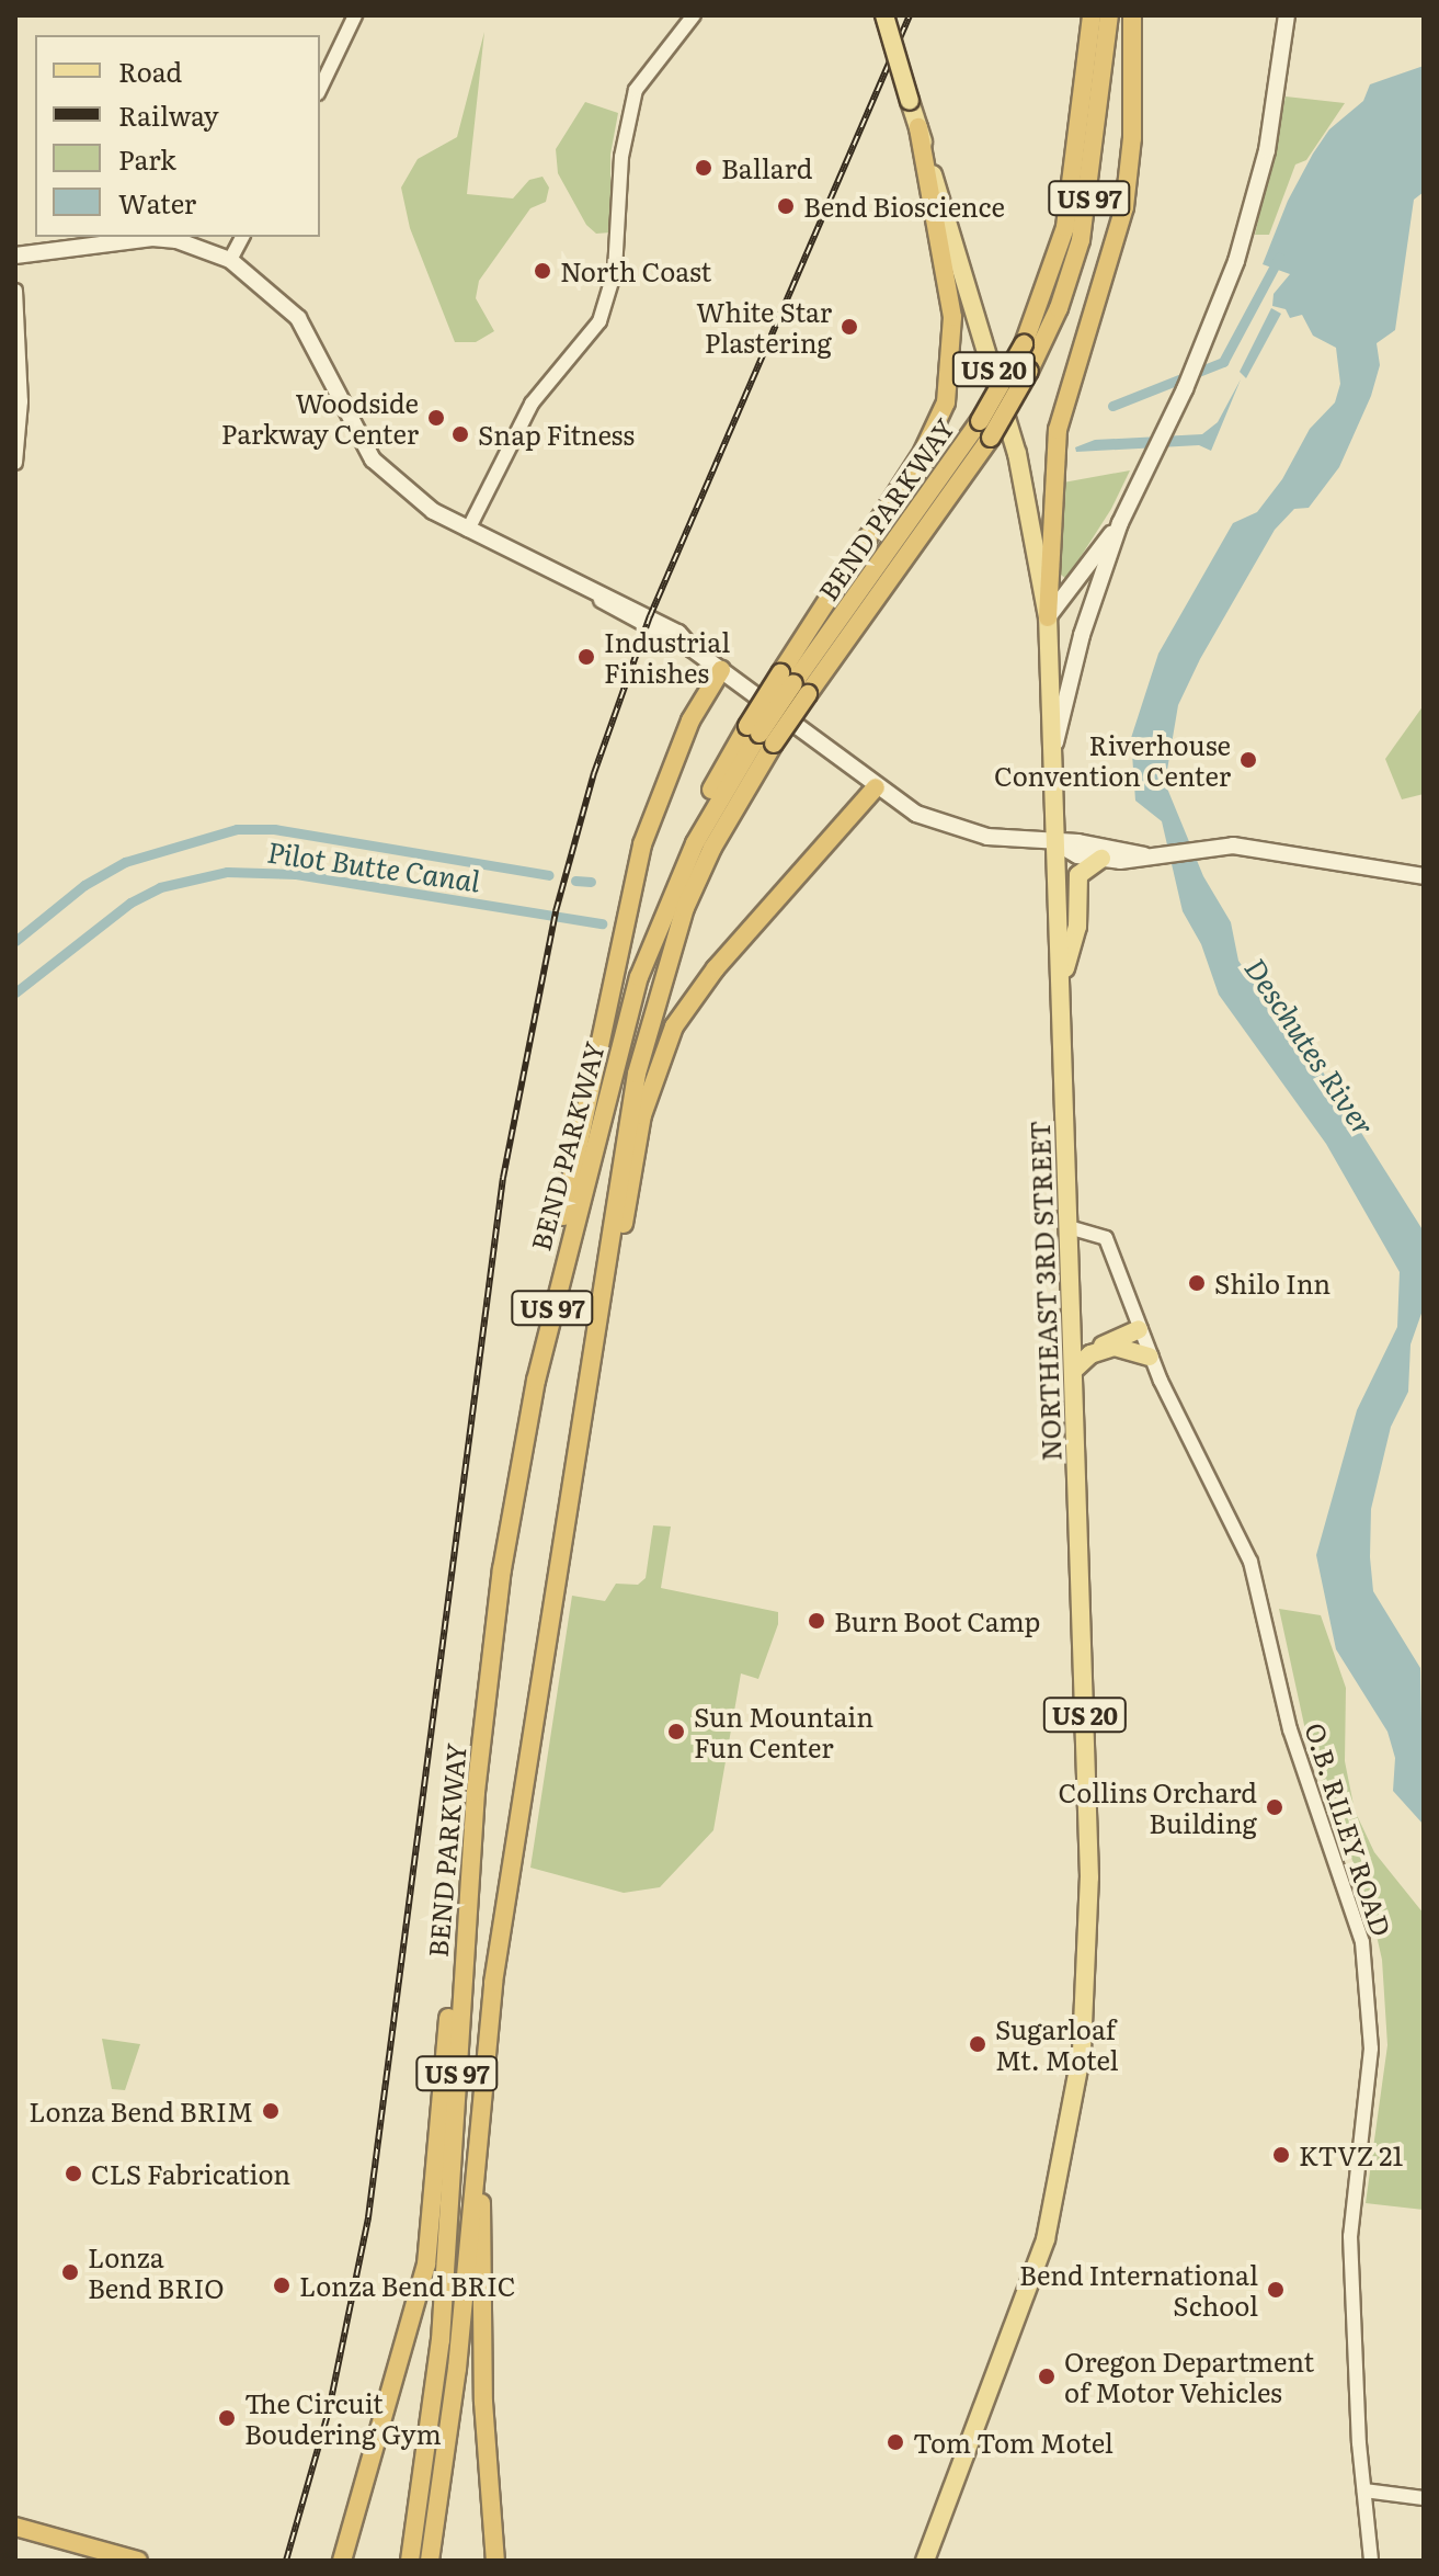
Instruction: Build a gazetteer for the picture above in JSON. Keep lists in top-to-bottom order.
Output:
{
  "streets": {
    "highway": ["US 97", "BEND PARKWAY"],
    "main road": ["US 20", "NORTHEAST 3RD STREET"],
    "street": ["O.B. RILEY ROAD"]
  },
  "crossings": [
    ["NORTHEAST 3RD STREET", "O.B. RILEY ROAD"]
  ],
  "water": ["Pilot Butte Canal", "Deschutes River"],
  "places": [
    "Ballard",
    "Bend Bioscience",
    "North Coast",
    "White Star Plastering",
    "Woodside Parkway Center",
    "Snap Fitness",
    "Industrial Finishes",
    "Riverhouse Convention Center",
    "Shilo Inn",
    "Burn Boot Camp",
    "Sun Mountain Fun Center",
    "Collins Orchard Building",
    "Sugarloaf Mt. Motel",
    "Lonza Bend BRIM",
    "KTVZ 21",
    "CLS Fabrication",
    "Lonza Bend BRIO",
    "Lonza Bend BRIC",
    "Bend International School",
    "Oregon Department of Motor Vehicles",
    "The Circuit Boudering Gym",
    "Tom Tom Motel"
  ],
  "legend": [
    "Road",
    "Railway",
    "Park",
    "Water"
  ]
}
